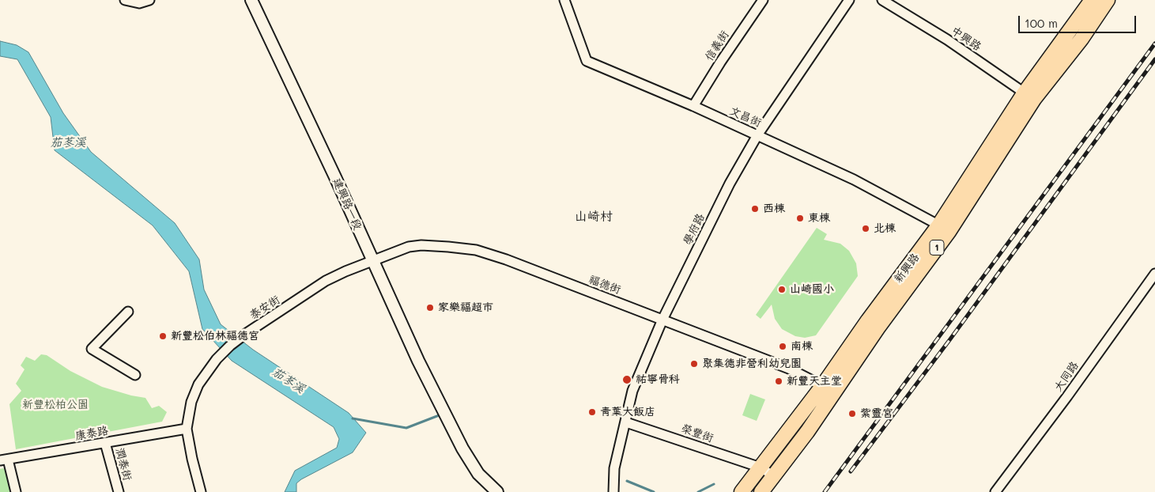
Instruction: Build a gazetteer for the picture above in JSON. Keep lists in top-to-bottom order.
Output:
{
  "streets": {
    "main road": ["1", "新興路"],
    "street": [
      "中興路",
      "信義街",
      "文昌街",
      "建興路一段",
      "學府路",
      "福德街",
      "泰安街",
      "大同路",
      "康泰路",
      "榮豐街",
      "潤泰街"
    ]
  },
  "crossings": [
    ["中興路", "新興路"],
    ["信義街", "文昌街"],
    ["文昌街", "學府路"],
    ["文昌街", "新興路"],
    ["建興路一段", "福德街"],
    ["建興路一段", "泰安街"],
    ["學府路", "福德街"],
    ["學府路", "榮豐街"],
    ["新興路", "福德街"],
    ["新興路", "榮豐街"],
    ["福德街", "泰安街"],
    ["泰安街", "康泰路"],
    ["康泰路", "潤泰街"]
  ],
  "districts": ["山崎村"],
  "water": ["茄苳溪"],
  "parks": ["新豐松柏公園"],
  "places": [
    "西棟",
    "東棟",
    "北棟",
    "山崎國小",
    "家樂福超市",
    "新豐松伯林福德宫",
    "南棟",
    "聚集德非營利幼兒園",
    "祐寧骨科",
    "新豐天主堂",
    "青葉大飯店",
    "紫靈宫"
  ],
  "scale_bar": "100 m"
}
